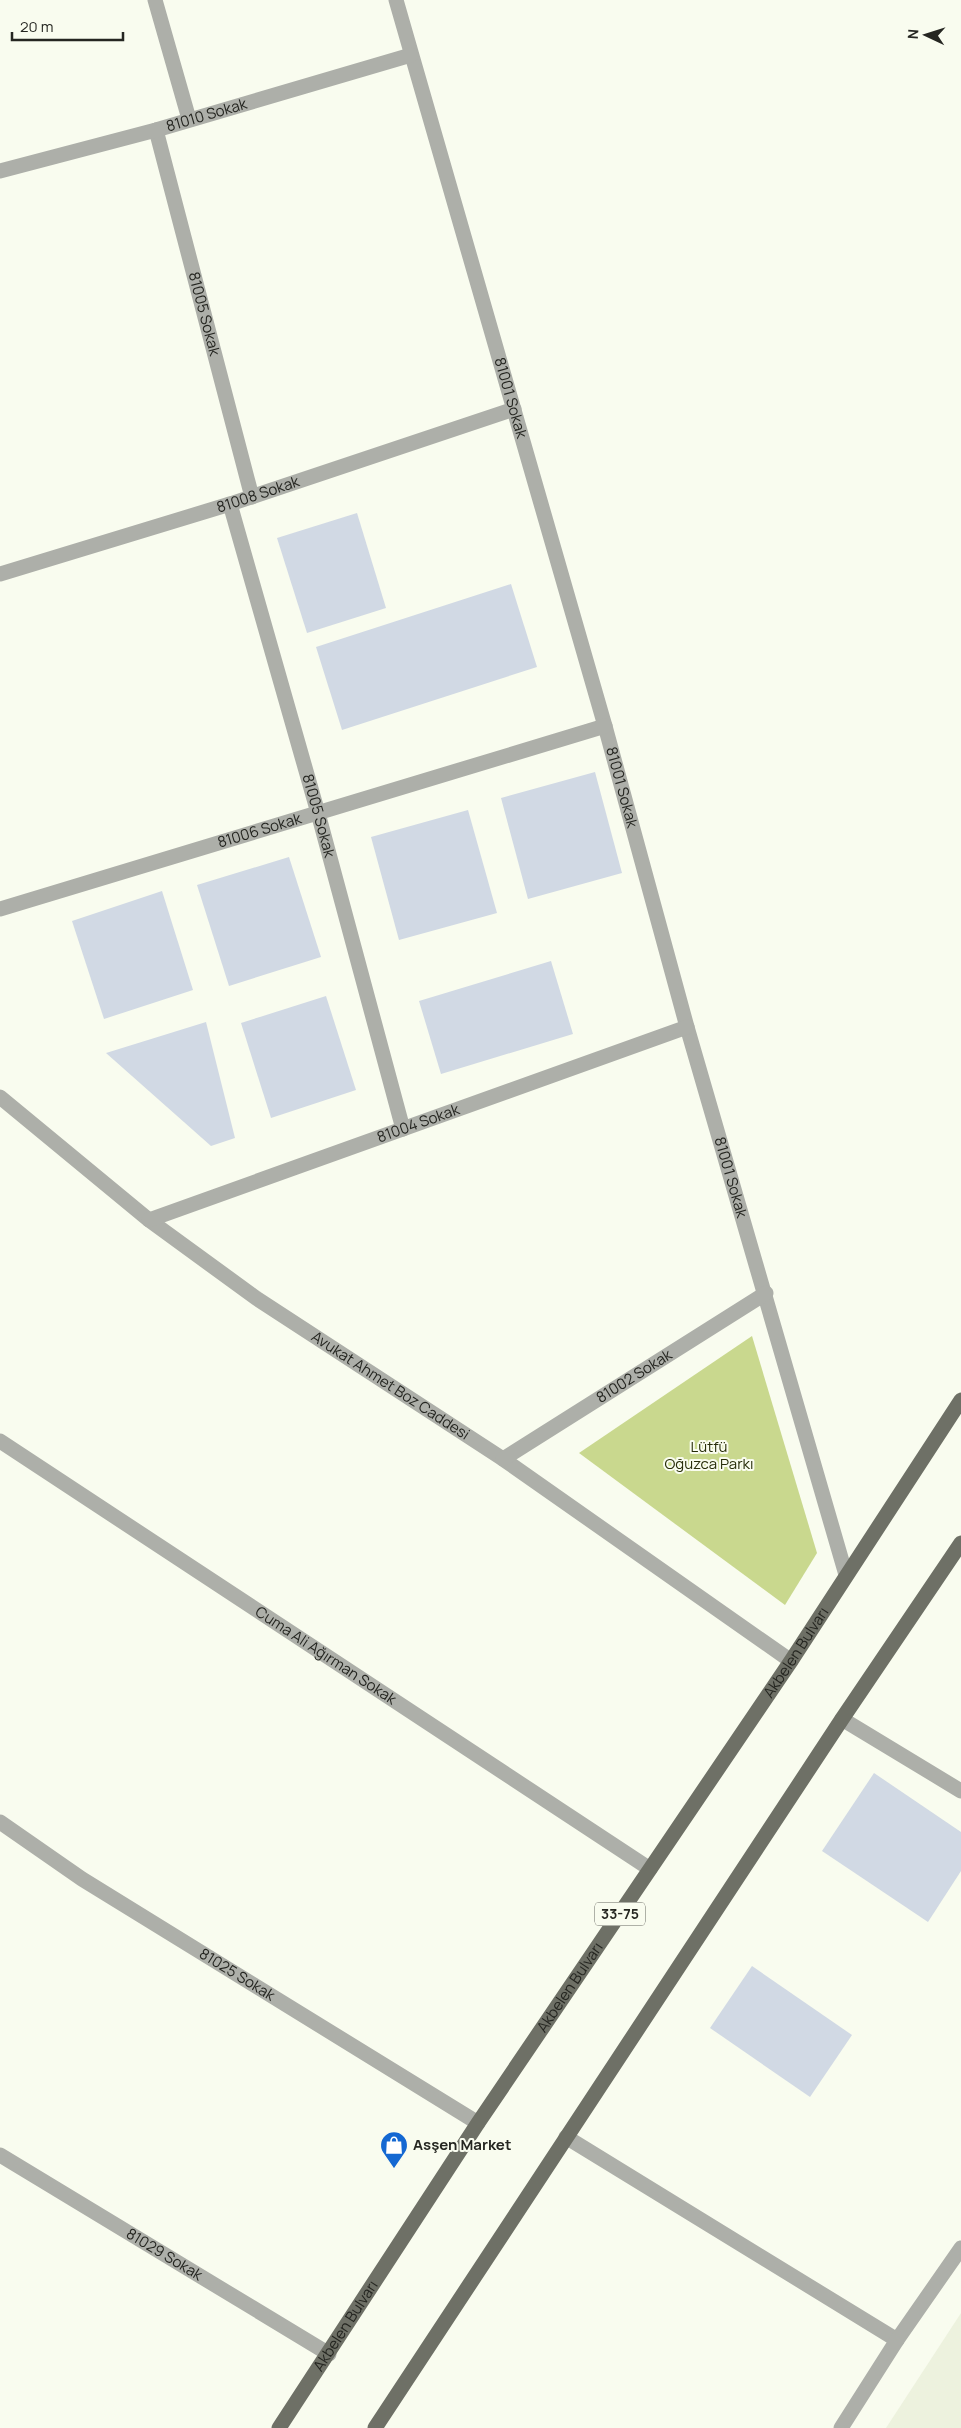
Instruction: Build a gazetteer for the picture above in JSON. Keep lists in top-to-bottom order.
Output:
{
  "streets": {
    "main road": ["Akbelen Bulvarı", "33-75"],
    "street": [
      "81010 Sokak",
      "81005 Sokak",
      "81001 Sokak",
      "81008 Sokak",
      "81006 Sokak",
      "81004 Sokak",
      "81002 Sokak",
      "Avukat Ahmet Boz Caddesi",
      "Cuma Ali Ağırman Sokak",
      "81025 Sokak",
      "81029 Sokak"
    ]
  },
  "crossings": [
    ["81010 Sokak", "81005 Sokak"],
    ["81010 Sokak", "81001 Sokak"],
    ["81005 Sokak", "81008 Sokak"],
    ["81005 Sokak", "81006 Sokak"],
    ["81005 Sokak", "81004 Sokak"],
    ["81001 Sokak", "81008 Sokak"],
    ["81001 Sokak", "81006 Sokak"],
    ["81001 Sokak", "81004 Sokak"],
    ["81001 Sokak", "81002 Sokak"],
    ["81001 Sokak", "Akbelen Bulvarı"],
    ["81004 Sokak", "Avukat Ahmet Boz Caddesi"],
    ["81002 Sokak", "Avukat Ahmet Boz Caddesi"],
    ["Avukat Ahmet Boz Caddesi", "Akbelen Bulvarı"],
    ["Akbelen Bulvarı", "Cuma Ali Ağırman Sokak"],
    ["Akbelen Bulvarı", "81025 Sokak"],
    ["Akbelen Bulvarı", "81029 Sokak"]
  ],
  "parks": ["Lütfü Oğuzca Parkı"],
  "places": {
    "shop": ["Asşen Market"]
  },
  "scale_bar": "20 m",
  "north": "left"
}
